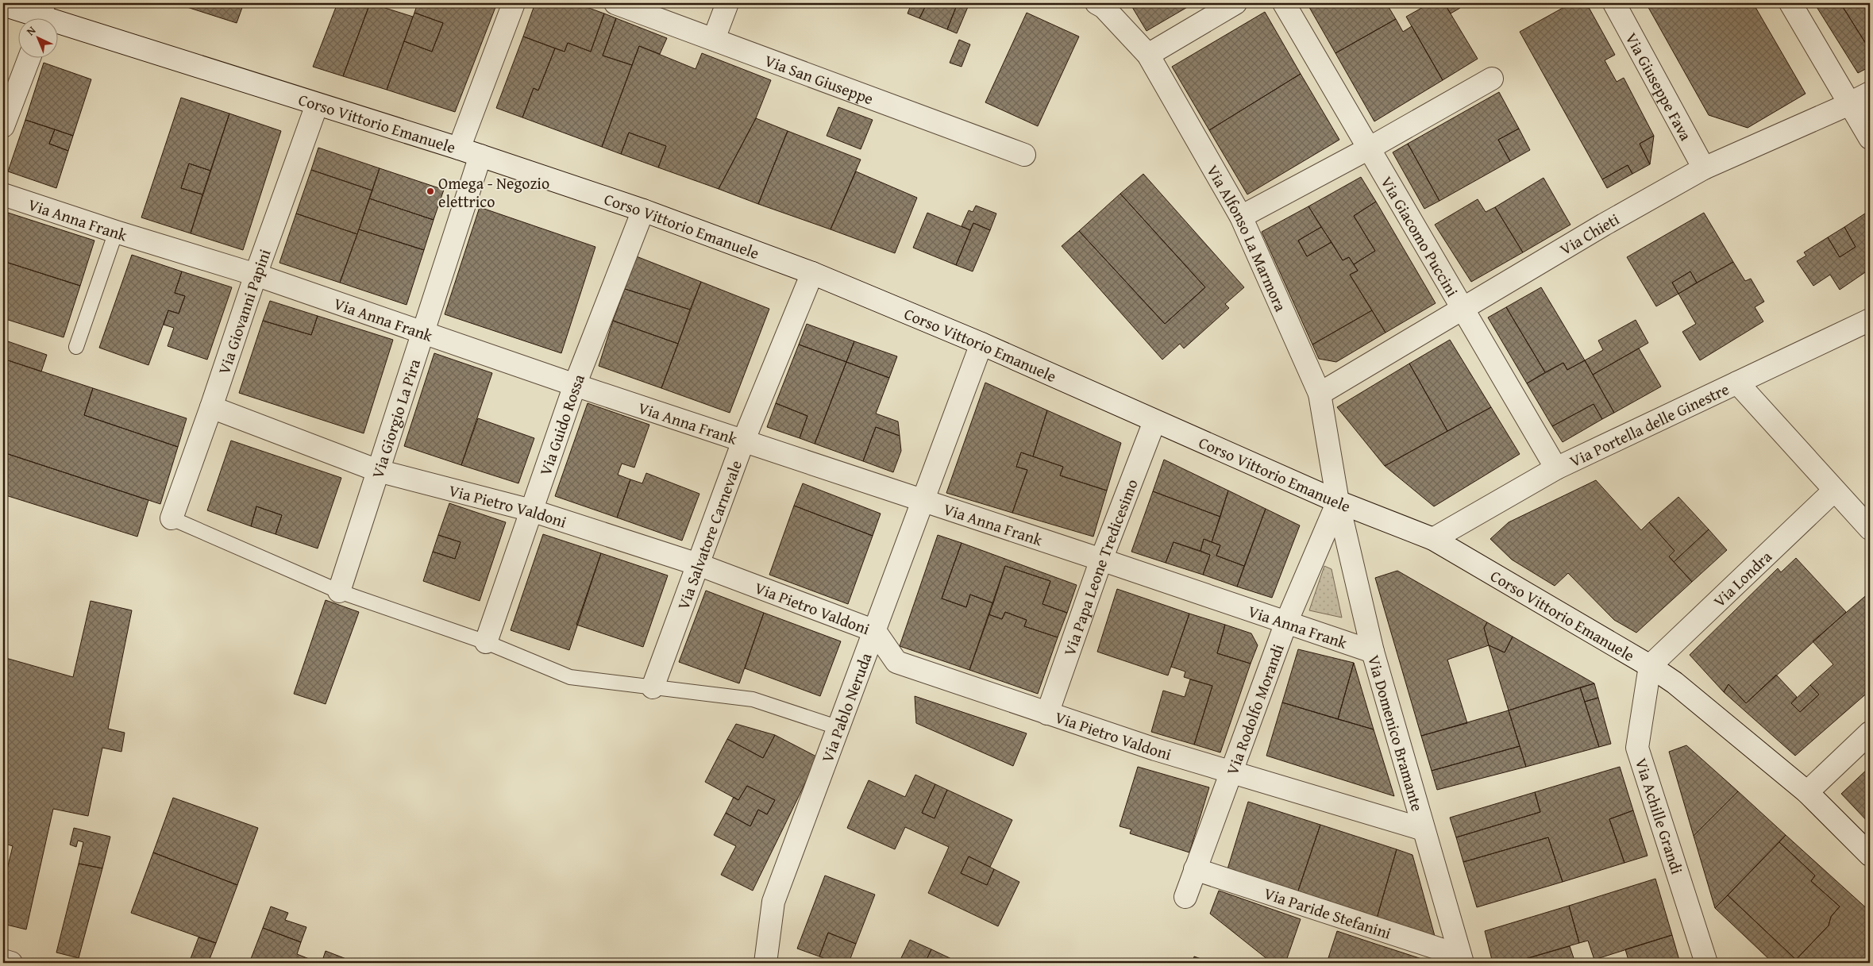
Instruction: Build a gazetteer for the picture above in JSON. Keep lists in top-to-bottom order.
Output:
{
  "streets": {
    "street": [
      "Via San Giuseppe",
      "Via Giuseppe Fava",
      "Corso Vittorio Emanuele",
      "Via Anna Frank",
      "Via Chieti",
      "Via Giacomo Puccini",
      "Via Alfonso La Marmora",
      "Via Giovanni Papini",
      "Via Giorgio La Pira",
      "Via Guido Rossa",
      "Via Portella delle Ginestre",
      "Via Pietro Valdoni",
      "Via Salvatore Carnevale",
      "Via Papa Leone Tredicesimo",
      "Via Londra",
      "Via Pablo Neruda",
      "Via Rodolfo Morandi",
      "Via Domenico Bramante",
      "Via Achille Grandi",
      "Via Paride Stefanini"
    ]
  },
  "crossings": [
    ["Via Giuseppe Fava", "Via Chieti"],
    ["Corso Vittorio Emanuele", "Via Alfonso La Marmora"],
    ["Corso Vittorio Emanuele", "Via Giovanni Papini"],
    ["Corso Vittorio Emanuele", "Via Giorgio La Pira"],
    ["Corso Vittorio Emanuele", "Via Guido Rossa"],
    ["Corso Vittorio Emanuele", "Via Portella delle Ginestre"],
    ["Corso Vittorio Emanuele", "Via Salvatore Carnevale"],
    ["Corso Vittorio Emanuele", "Via Papa Leone Tredicesimo"],
    ["Corso Vittorio Emanuele", "Via Londra"],
    ["Corso Vittorio Emanuele", "Via Pablo Neruda"],
    ["Corso Vittorio Emanuele", "Via Rodolfo Morandi"],
    ["Corso Vittorio Emanuele", "Via Domenico Bramante"],
    ["Corso Vittorio Emanuele", "Via Achille Grandi"],
    ["Via Anna Frank", "Via Giovanni Papini"],
    ["Via Anna Frank", "Via Giorgio La Pira"],
    ["Via Anna Frank", "Via Guido Rossa"],
    ["Via Anna Frank", "Via Salvatore Carnevale"],
    ["Via Anna Frank", "Via Papa Leone Tredicesimo"],
    ["Via Anna Frank", "Via Pablo Neruda"],
    ["Via Anna Frank", "Via Rodolfo Morandi"],
    ["Via Anna Frank", "Via Domenico Bramante"],
    ["Via Chieti", "Via Giacomo Puccini"],
    ["Via Chieti", "Via Alfonso La Marmora"],
    ["Via Giacomo Puccini", "Via Portella delle Ginestre"],
    ["Via Alfonso La Marmora", "Via Rodolfo Morandi"],
    ["Via Alfonso La Marmora", "Via Domenico Bramante"],
    ["Via Giovanni Papini", "Via Pietro Valdoni"],
    ["Via Giorgio La Pira", "Via Pietro Valdoni"],
    ["Via Guido Rossa", "Via Pietro Valdoni"],
    ["Via Pietro Valdoni", "Via Salvatore Carnevale"],
    ["Via Pietro Valdoni", "Via Papa Leone Tredicesimo"],
    ["Via Pietro Valdoni", "Via Pablo Neruda"],
    ["Via Pietro Valdoni", "Via Rodolfo Morandi"],
    ["Via Pietro Valdoni", "Via Domenico Bramante"],
    ["Via Londra", "Via Achille Grandi"],
    ["Via Rodolfo Morandi", "Via Domenico Bramante"],
    ["Via Rodolfo Morandi", "Via Paride Stefanini"],
    ["Via Domenico Bramante", "Via Paride Stefanini"]
  ],
  "places": ["Omega - Negozio elettrico"],
  "north": "top left"
}
